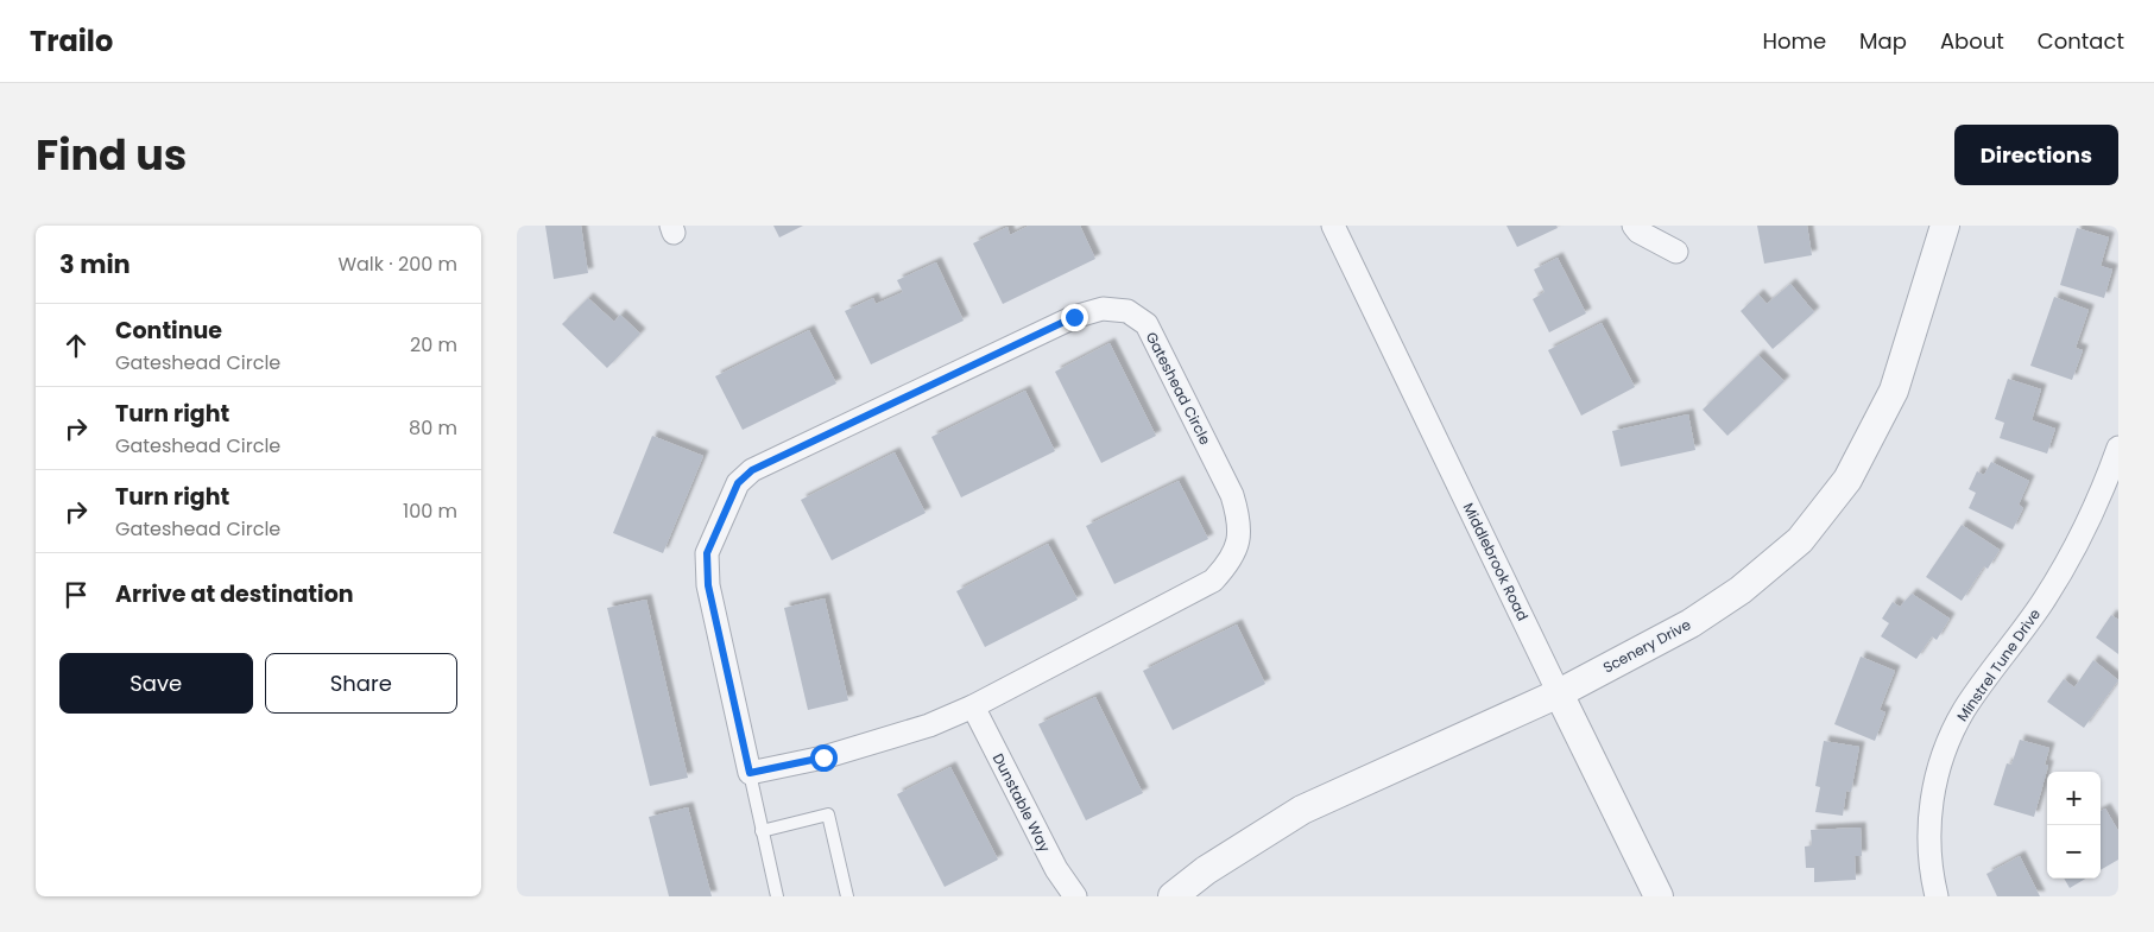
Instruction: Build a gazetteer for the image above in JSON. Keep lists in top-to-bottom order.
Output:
{
  "streets": {
    "street": [
      "Gateshead Circle",
      "Middlebrook Road",
      "Scenery Drive",
      "Minstrel Tune Drive",
      "Dunstable Way"
    ]
  },
  "crossings": [
    ["Gateshead Circle", "Dunstable Way"],
    ["Middlebrook Road", "Scenery Drive"]
  ],
  "page": {
    "header": "Trailo",
    "nav": [
      "Home",
      "Map",
      "About",
      "Contact"
    ],
    "title": "Find us",
    "buttons": [
      "Directions",
      ["Save", "Share"]
    ],
    "heading": ["3 min", "Walk · 200 m"],
    "list": [
      ["Continue", "Gateshead Circle", "20 m"],
      ["Turn right", "Gateshead Circle", "80 m"],
      ["Turn right", "Gateshead Circle", "100 m"],
      "Arrive at destination"
    ],
    "map_buttons": ["+", "−"]
  }
}
